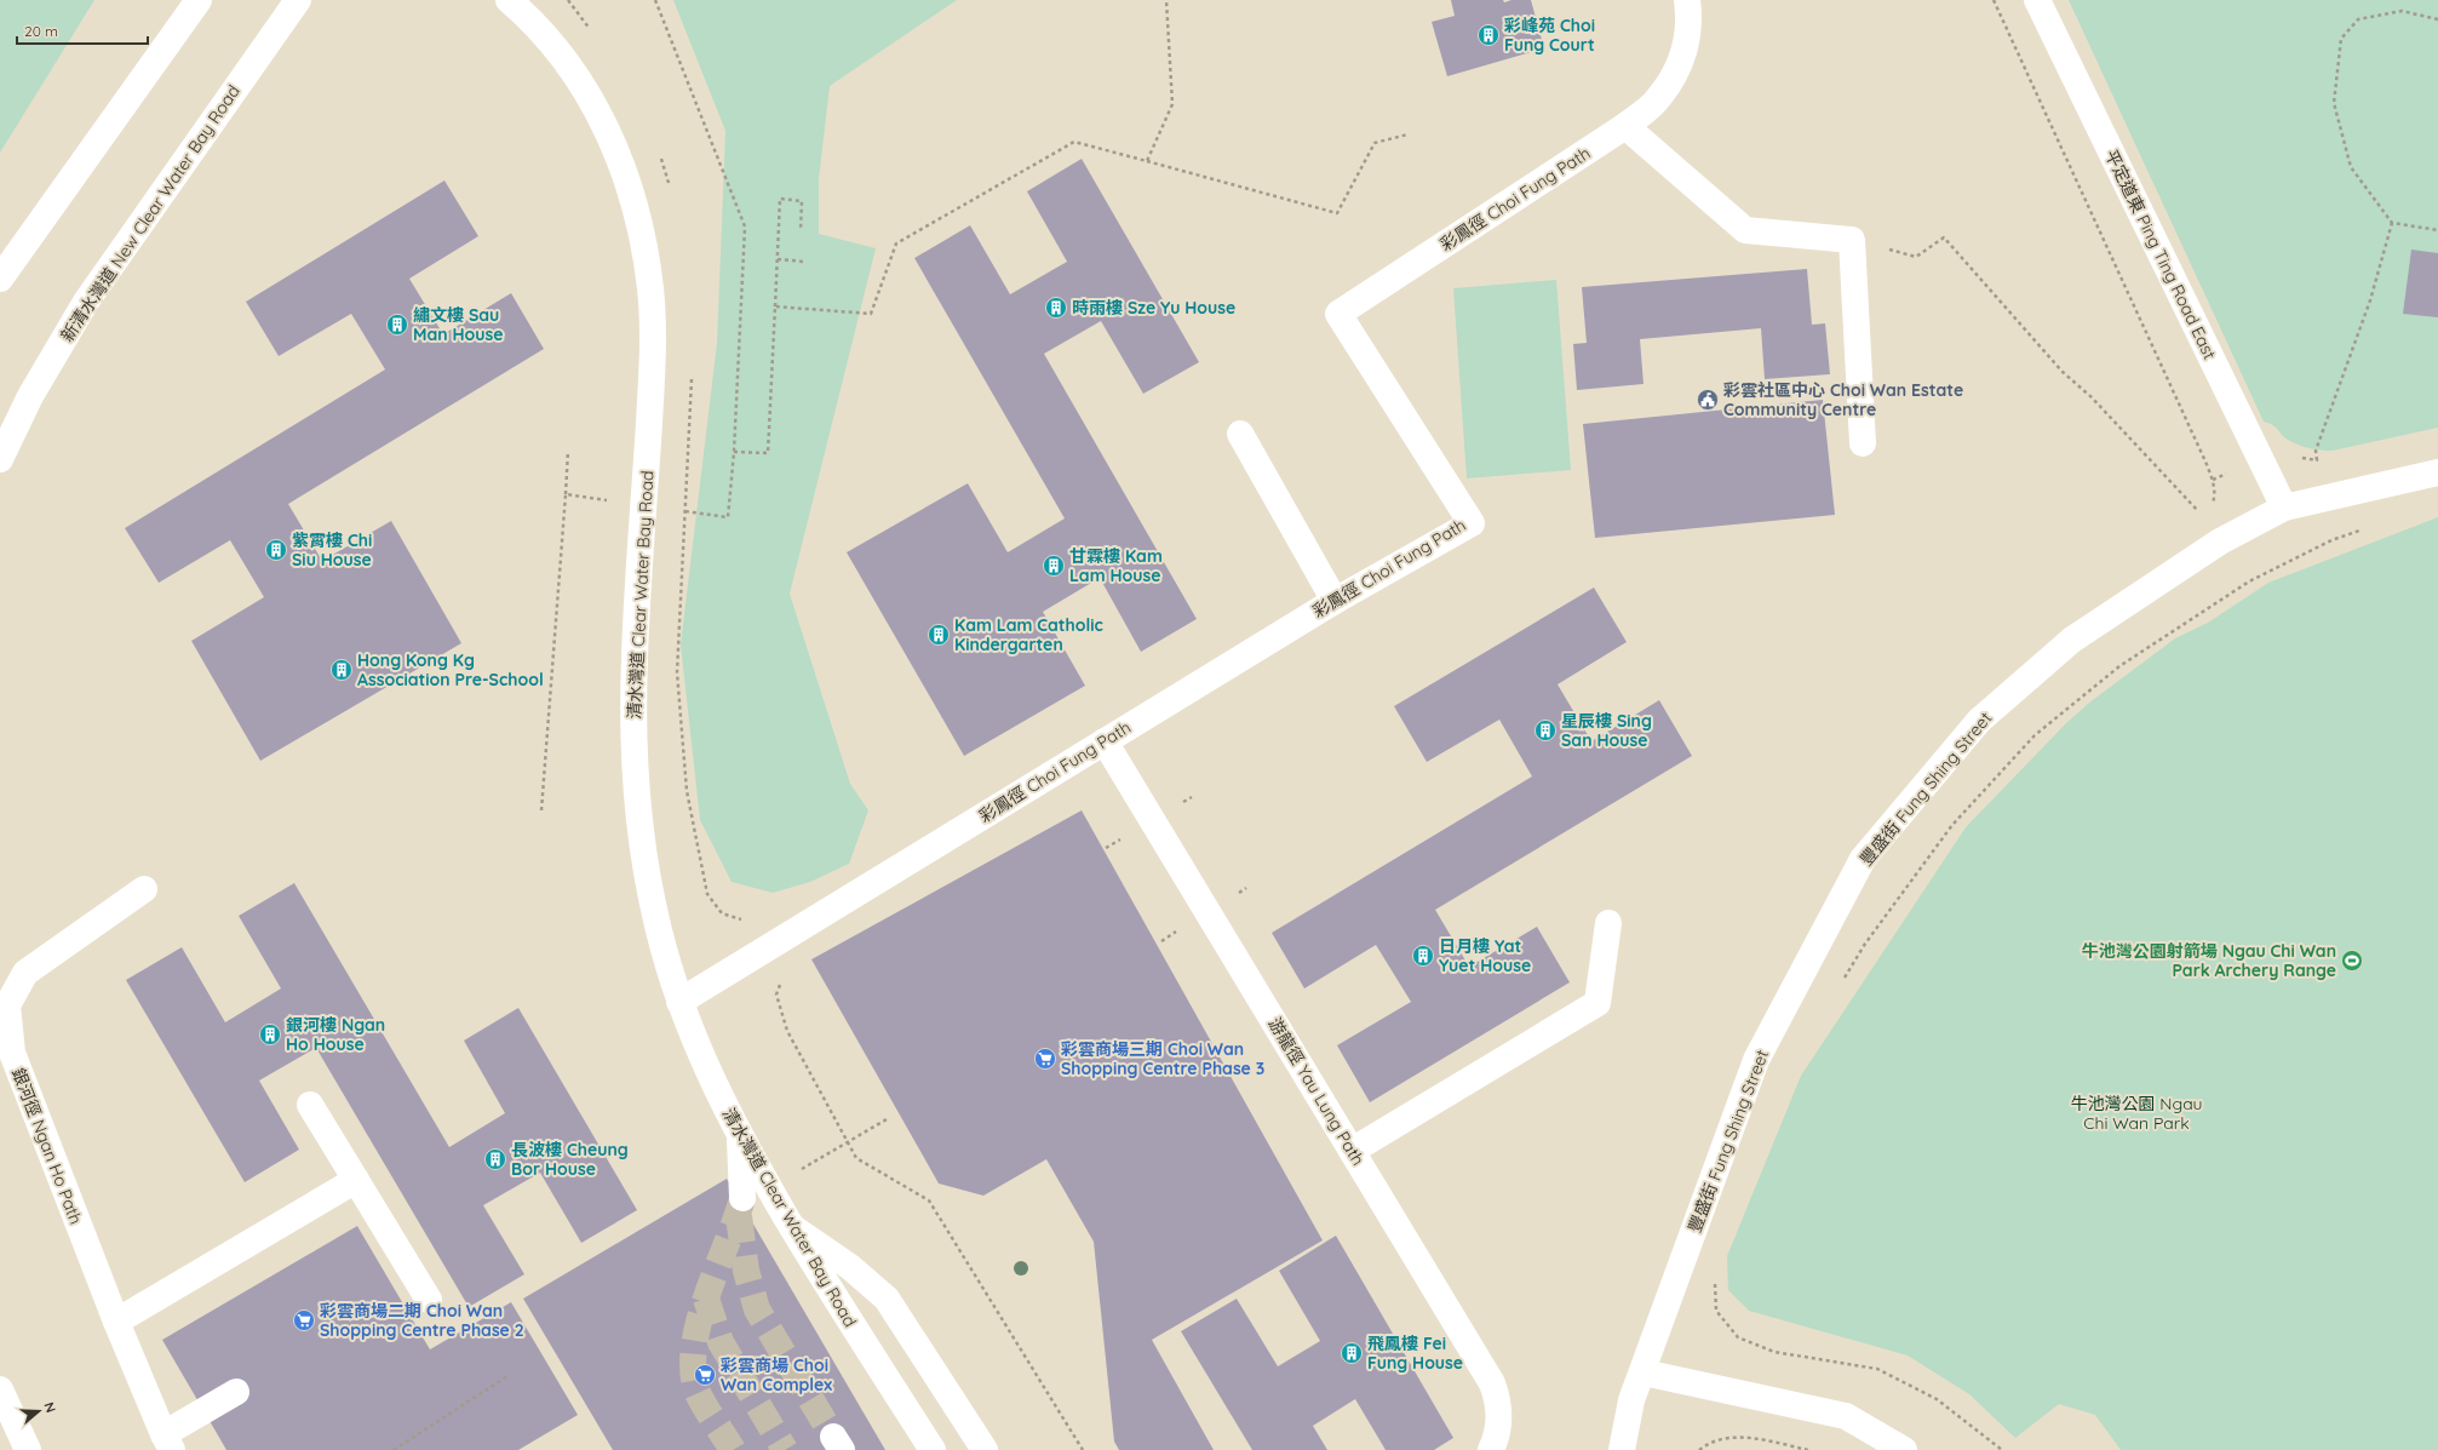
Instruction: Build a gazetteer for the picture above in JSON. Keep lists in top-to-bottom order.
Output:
{
  "streets": {
    "main road": [
      "彩鳳徑 Choi Fung Path",
      "新清水灣道 New Clear Water Bay Road",
      "平定道東 Ping Ting Road East",
      "清水灣道 Clear Water Bay Road",
      "豐盛街 Fung Shing Street",
      "游龍徑 Yau Lung Path",
      "銀河徑 Ngan Ho Path"
    ]
  },
  "crossings": [
    ["彩鳳徑 Choi Fung Path", "清水灣道 Clear Water Bay Road"],
    ["彩鳳徑 Choi Fung Path", "游龍徑 Yau Lung Path"],
    ["平定道東 Ping Ting Road East", "豐盛街 Fung Shing Street"]
  ],
  "parks": ["牛池灣公園 Ngau Chi Wan Park"],
  "places": {
    "building": [
      "彩峰苑 Choi Fung Court",
      "時雨樓 Sze Yu House",
      "繡文樓 Sau Man House",
      "紫霄樓 Chi Siu House",
      "甘霖樓 Kam Lam House",
      "Kam Lam Catholic Kindergarten",
      "Hong Kong Kg Association Pre-School",
      "星辰樓 Sing San House",
      "日月樓 Yat Yuet House",
      "銀河樓 Ngan Ho House",
      "長波樓 Cheung Bor House",
      "飛鳳樓 Fei Fung House"
    ],
    "public building": ["彩雲社區中心 Choi Wan Estate Community Centre"],
    "sports": ["牛池灣公園射箭場 Ngau Chi Wan Park Archery Range"],
    "supermarket": ["彩雲商場三期 Choi Wan Shopping Centre Phase 3", "彩雲商場二期 Choi Wan Shopping Centre Phase 2", "彩雲商場 Choi Wan Complex"]
  },
  "scale_bar": "20 m",
  "north": "right"
}
